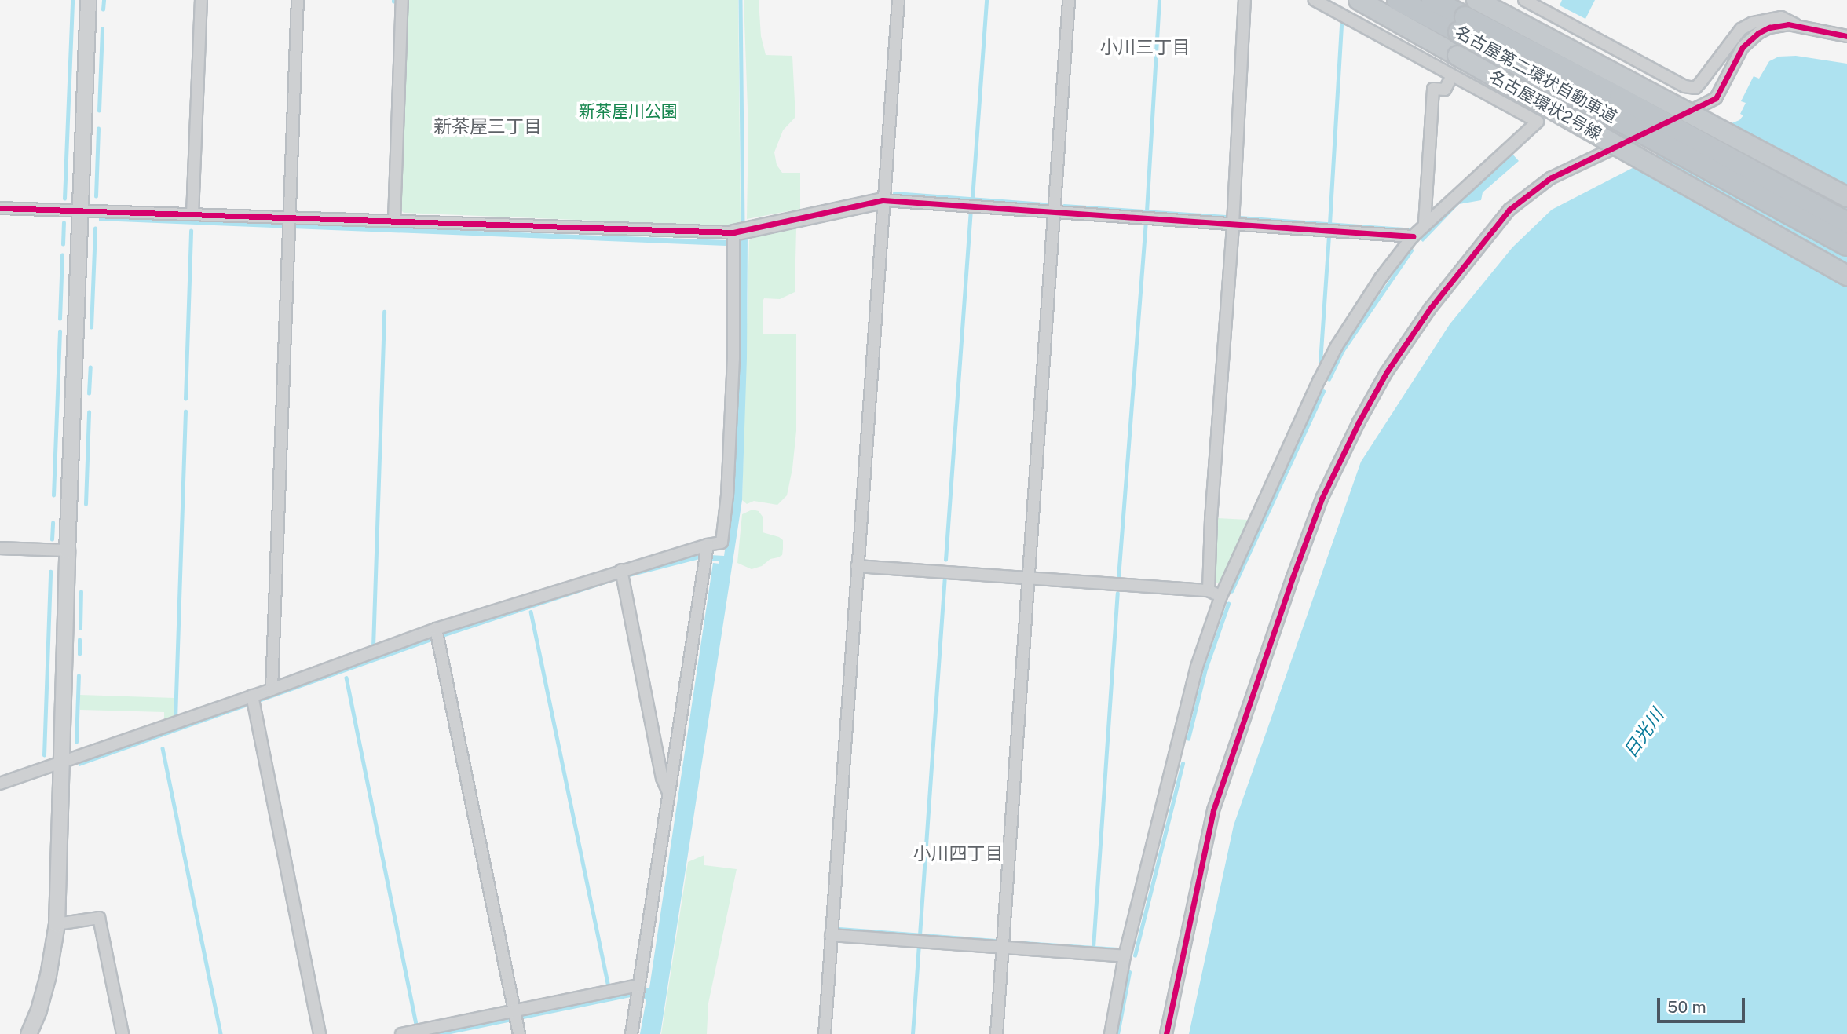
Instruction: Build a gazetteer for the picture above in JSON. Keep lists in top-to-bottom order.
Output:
{
  "streets": {
    "highway": ["名古屋第二環状自動車道", "名古屋環状2号線"]
  },
  "districts": ["小川三丁目", "新茶屋三丁目", "小川四丁目"],
  "water": ["日光川"],
  "parks": ["新茶屋川公園"],
  "scale_bar": "50 m"
}
